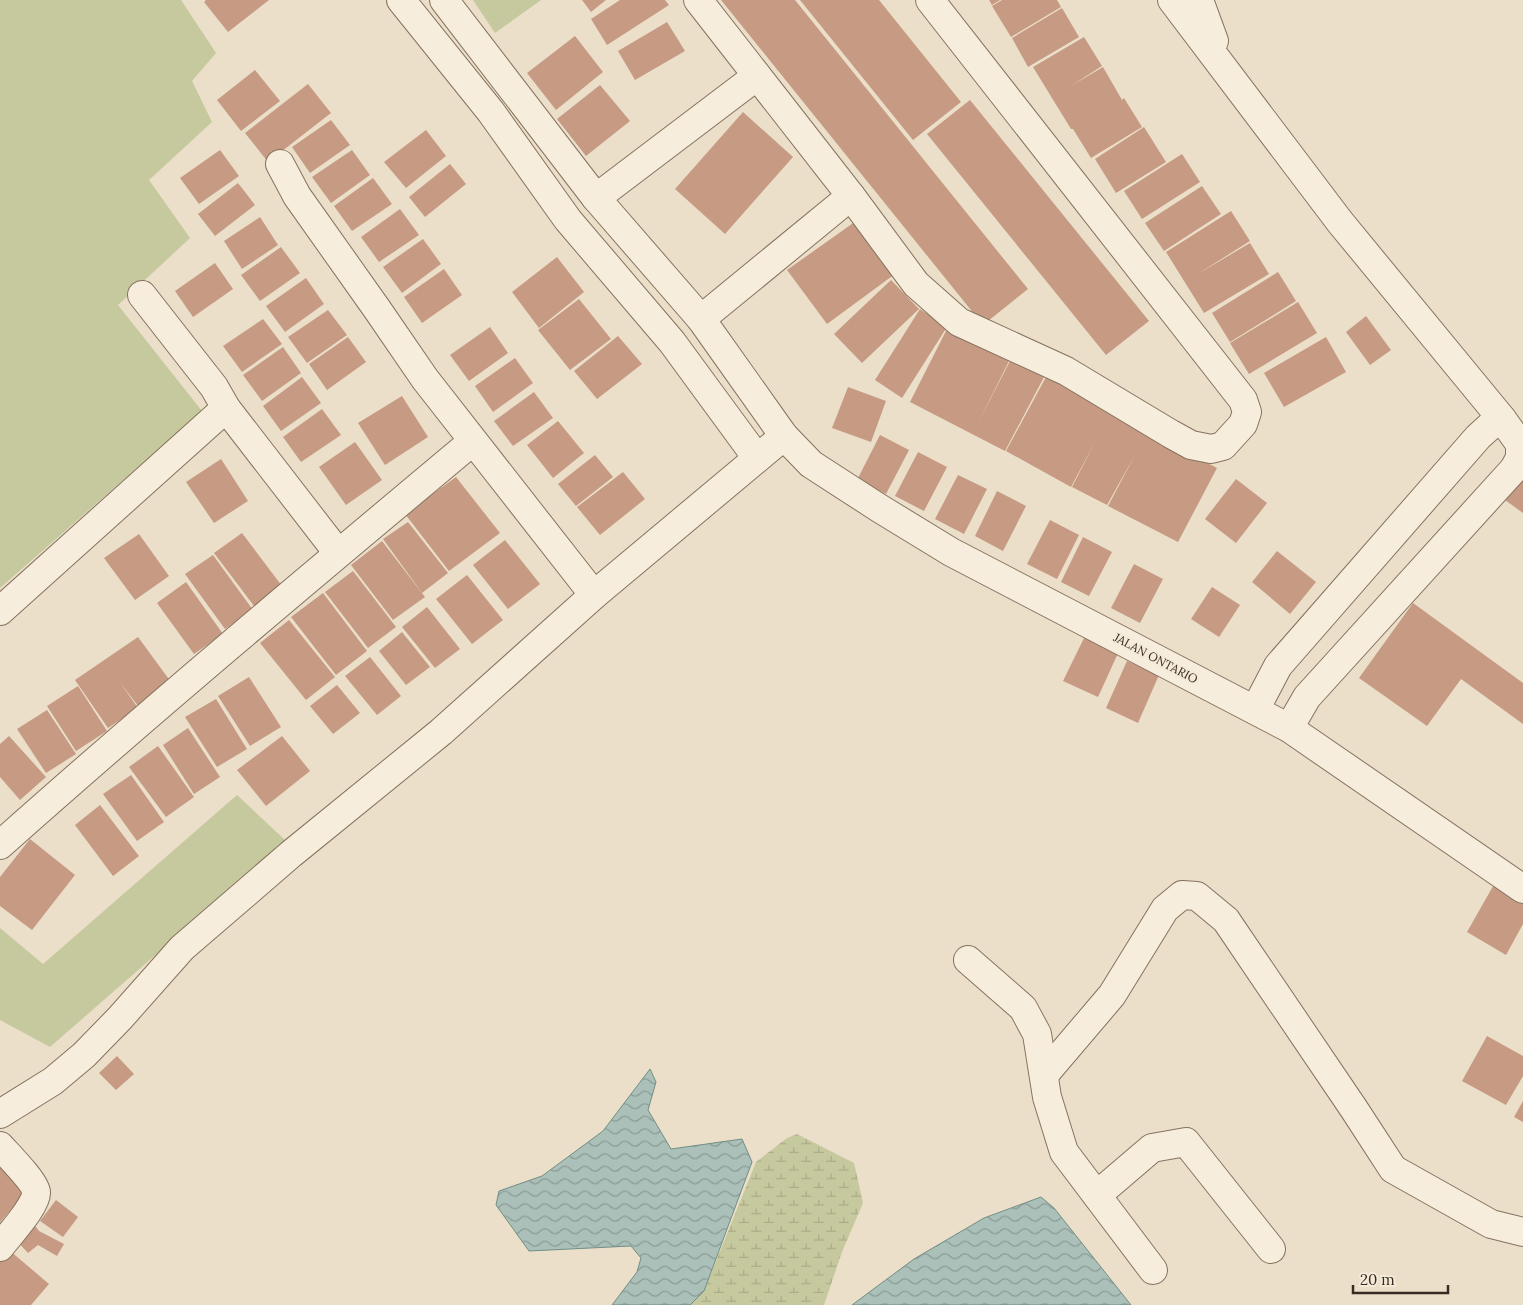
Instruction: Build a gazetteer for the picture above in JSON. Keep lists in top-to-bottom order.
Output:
{
  "streets": {
    "street": ["JALAN ONTARIO"]
  },
  "scale_bar": "20 m"
}
